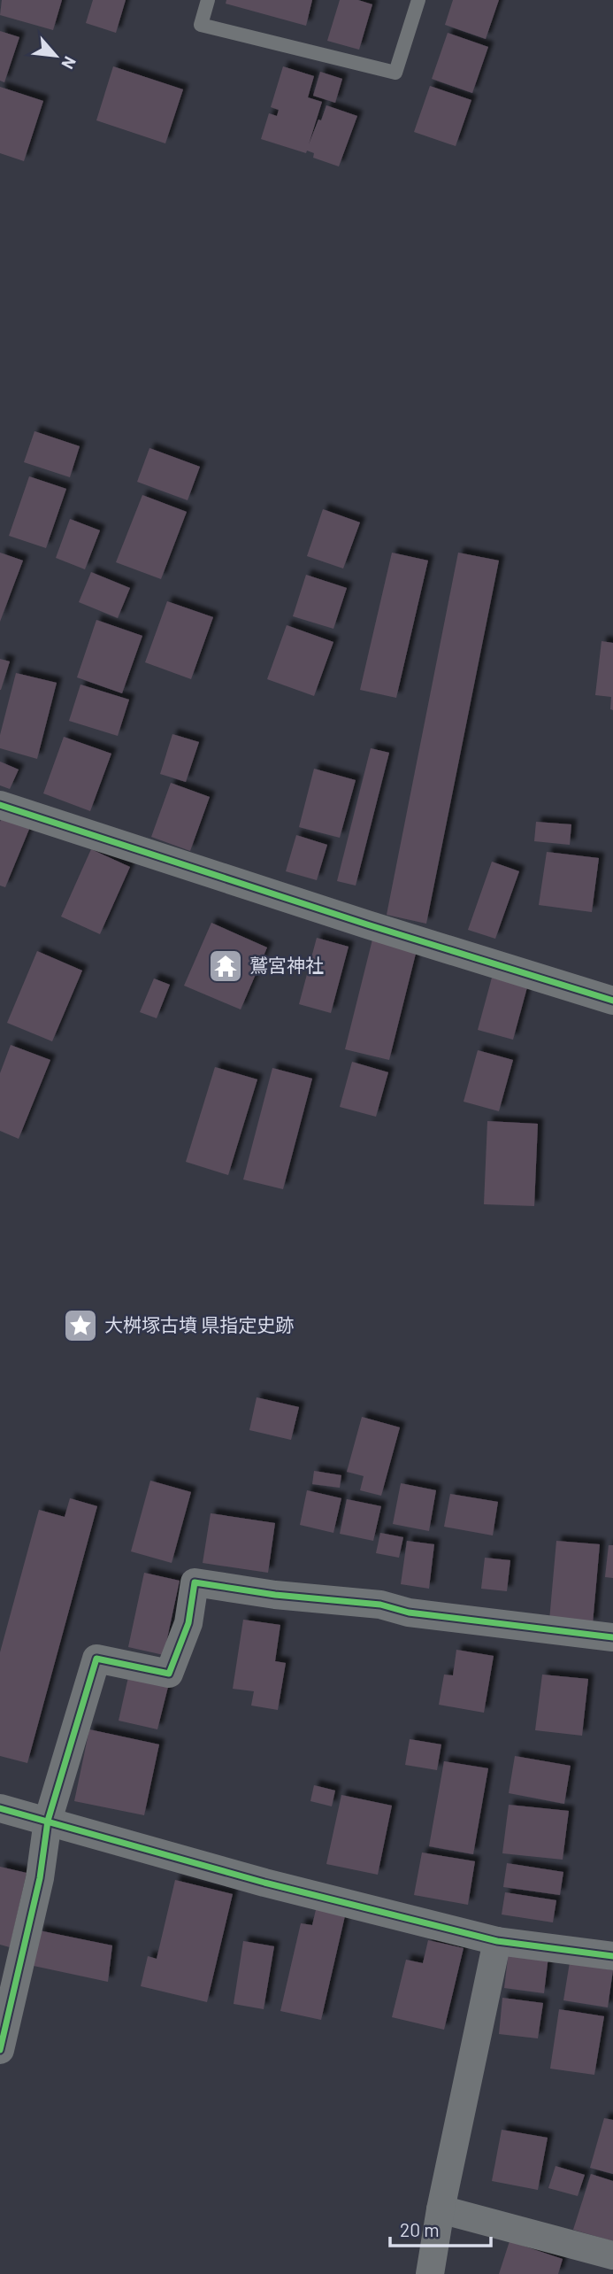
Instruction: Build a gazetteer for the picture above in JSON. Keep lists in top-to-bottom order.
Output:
{
  "places": {
    "temple": ["鷲宮神社"],
    "place": ["大桝塚古墳 県指定史跡"]
  },
  "scale_bar": "20 m",
  "north": "bottom right"
}
